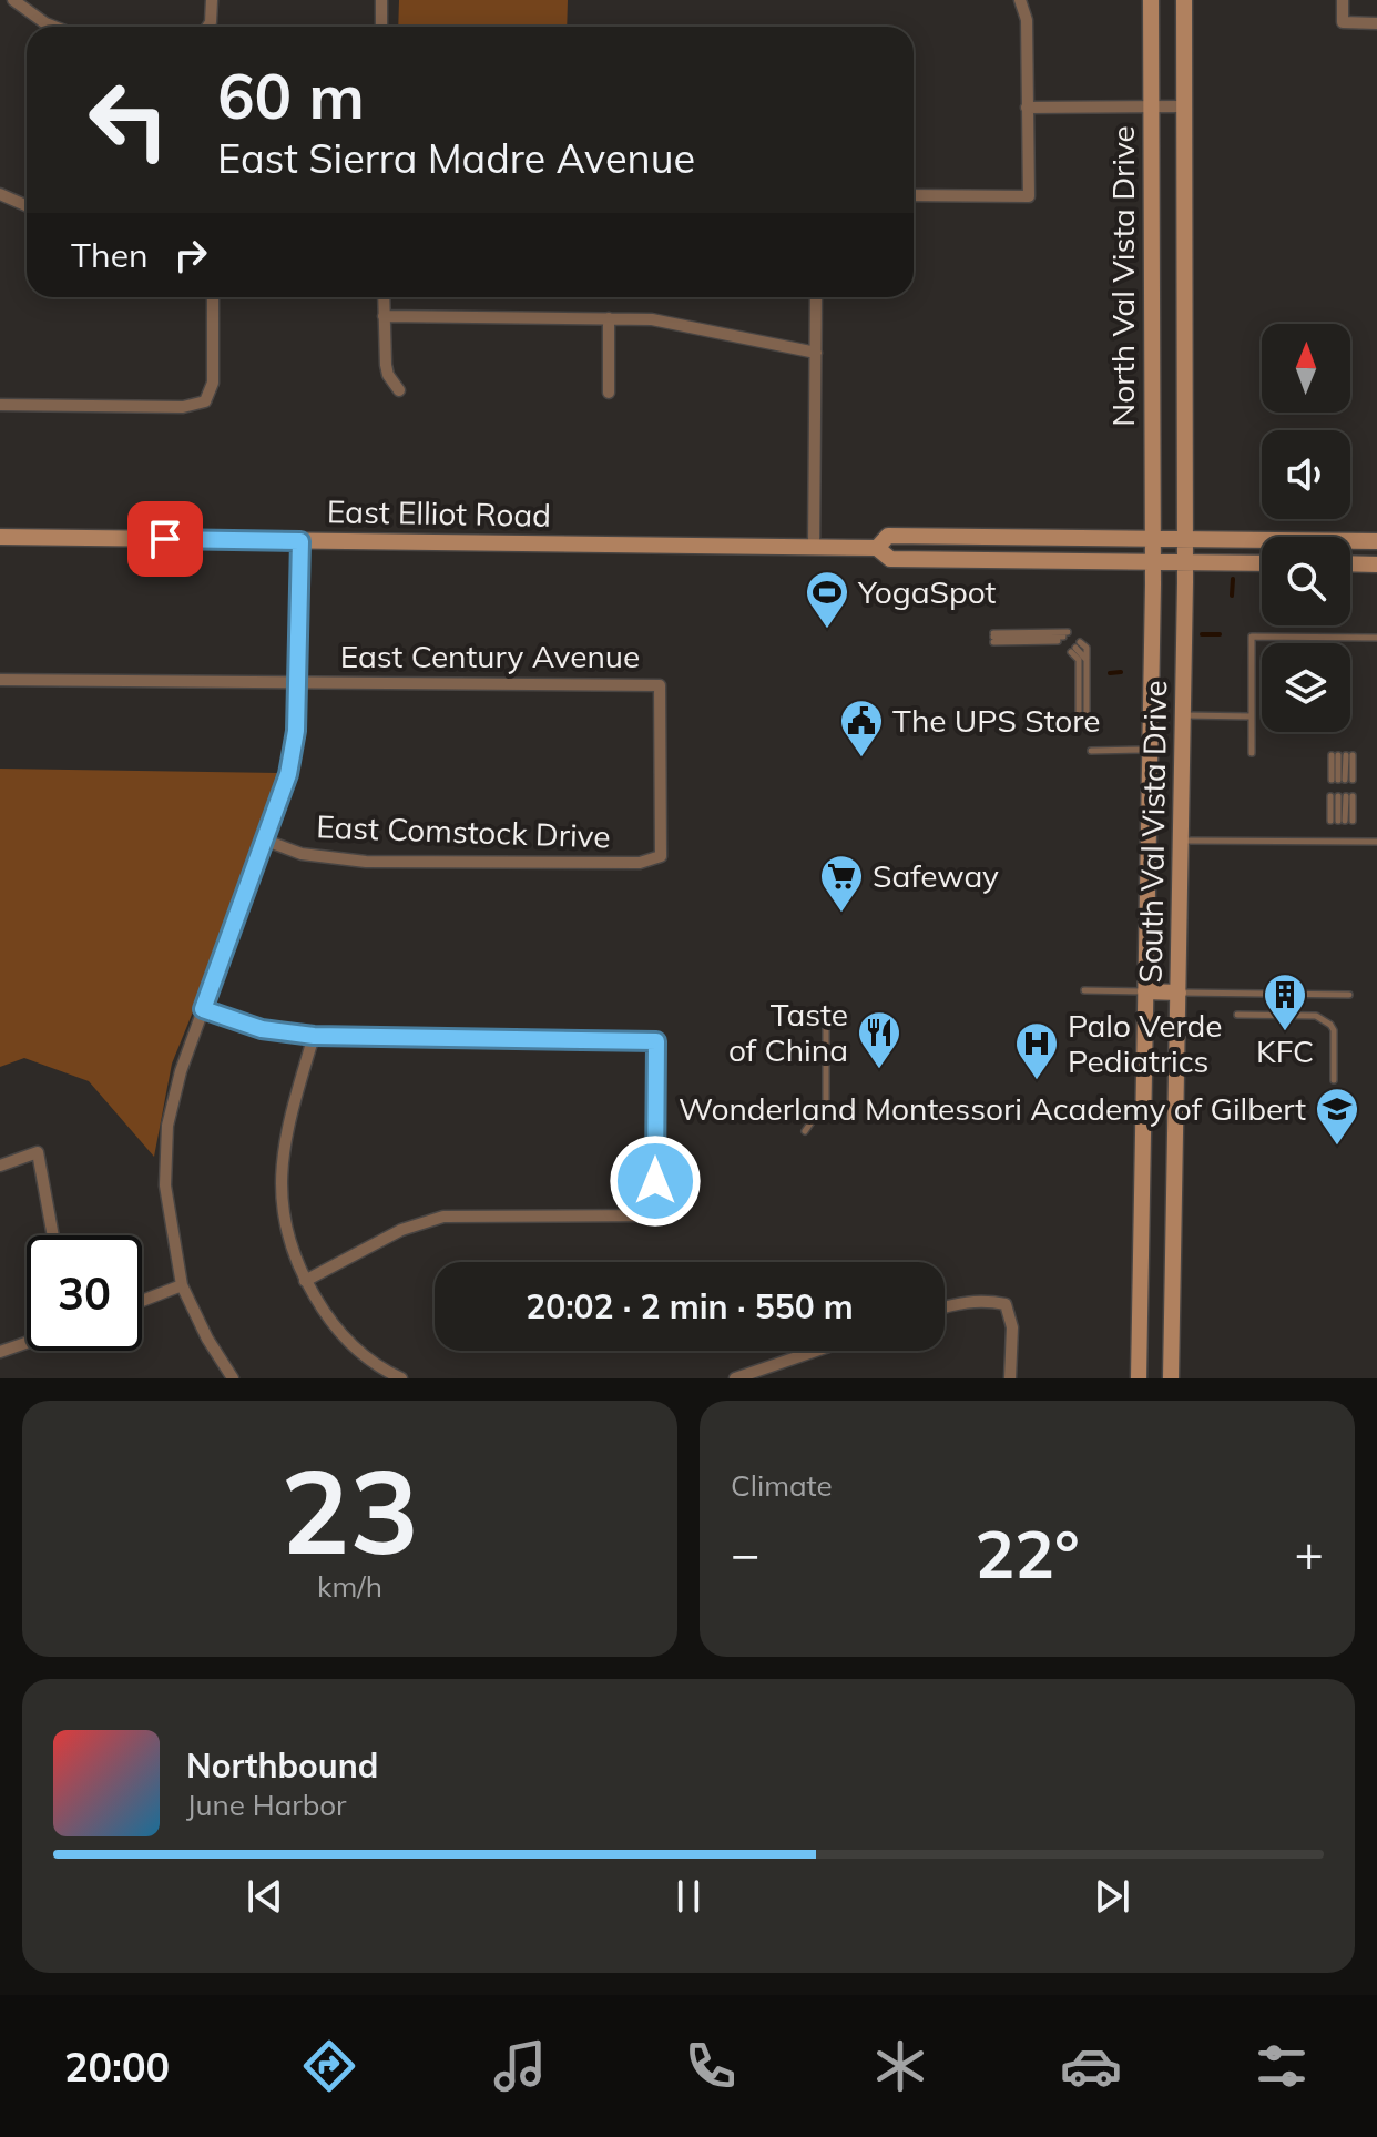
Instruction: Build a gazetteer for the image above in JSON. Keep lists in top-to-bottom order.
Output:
{
  "streets": {
    "main road": ["North Val Vista Drive", "East Elliot Road", "South Val Vista Drive"],
    "street": ["East Century Avenue", "East Comstock Drive"]
  },
  "crossings": [
    ["North Val Vista Drive", "East Elliot Road"],
    ["North Val Vista Drive", "South Val Vista Drive"],
    ["East Elliot Road", "South Val Vista Drive"],
    ["East Century Avenue", "East Comstock Drive"]
  ],
  "places": {
    "sports": ["YogaSpot"],
    "public building": ["The UPS Store"],
    "supermarket": ["Safeway"],
    "building": ["KFC"],
    "restaurant": ["Taste of China"],
    "hospital": ["Palo Verde Pediatrics"],
    "school or university": ["Wonderland Montessori Academy of Gilbert"]
  },
  "north": "top",
  "page": {
    "turn": ["60 m", "East Sierra Madre Avenue"],
    "then": "Then",
    "limit": "30",
    "trip": "20:02 · 2 min · 550 m",
    "tile": [
      ["23", "km/h"],
      "Climate"
    ],
    "heat": ["−", "22°", "+"],
    "song": ["Northbound", "June Harbor"],
    "tabs": "20:00"
  }
}
